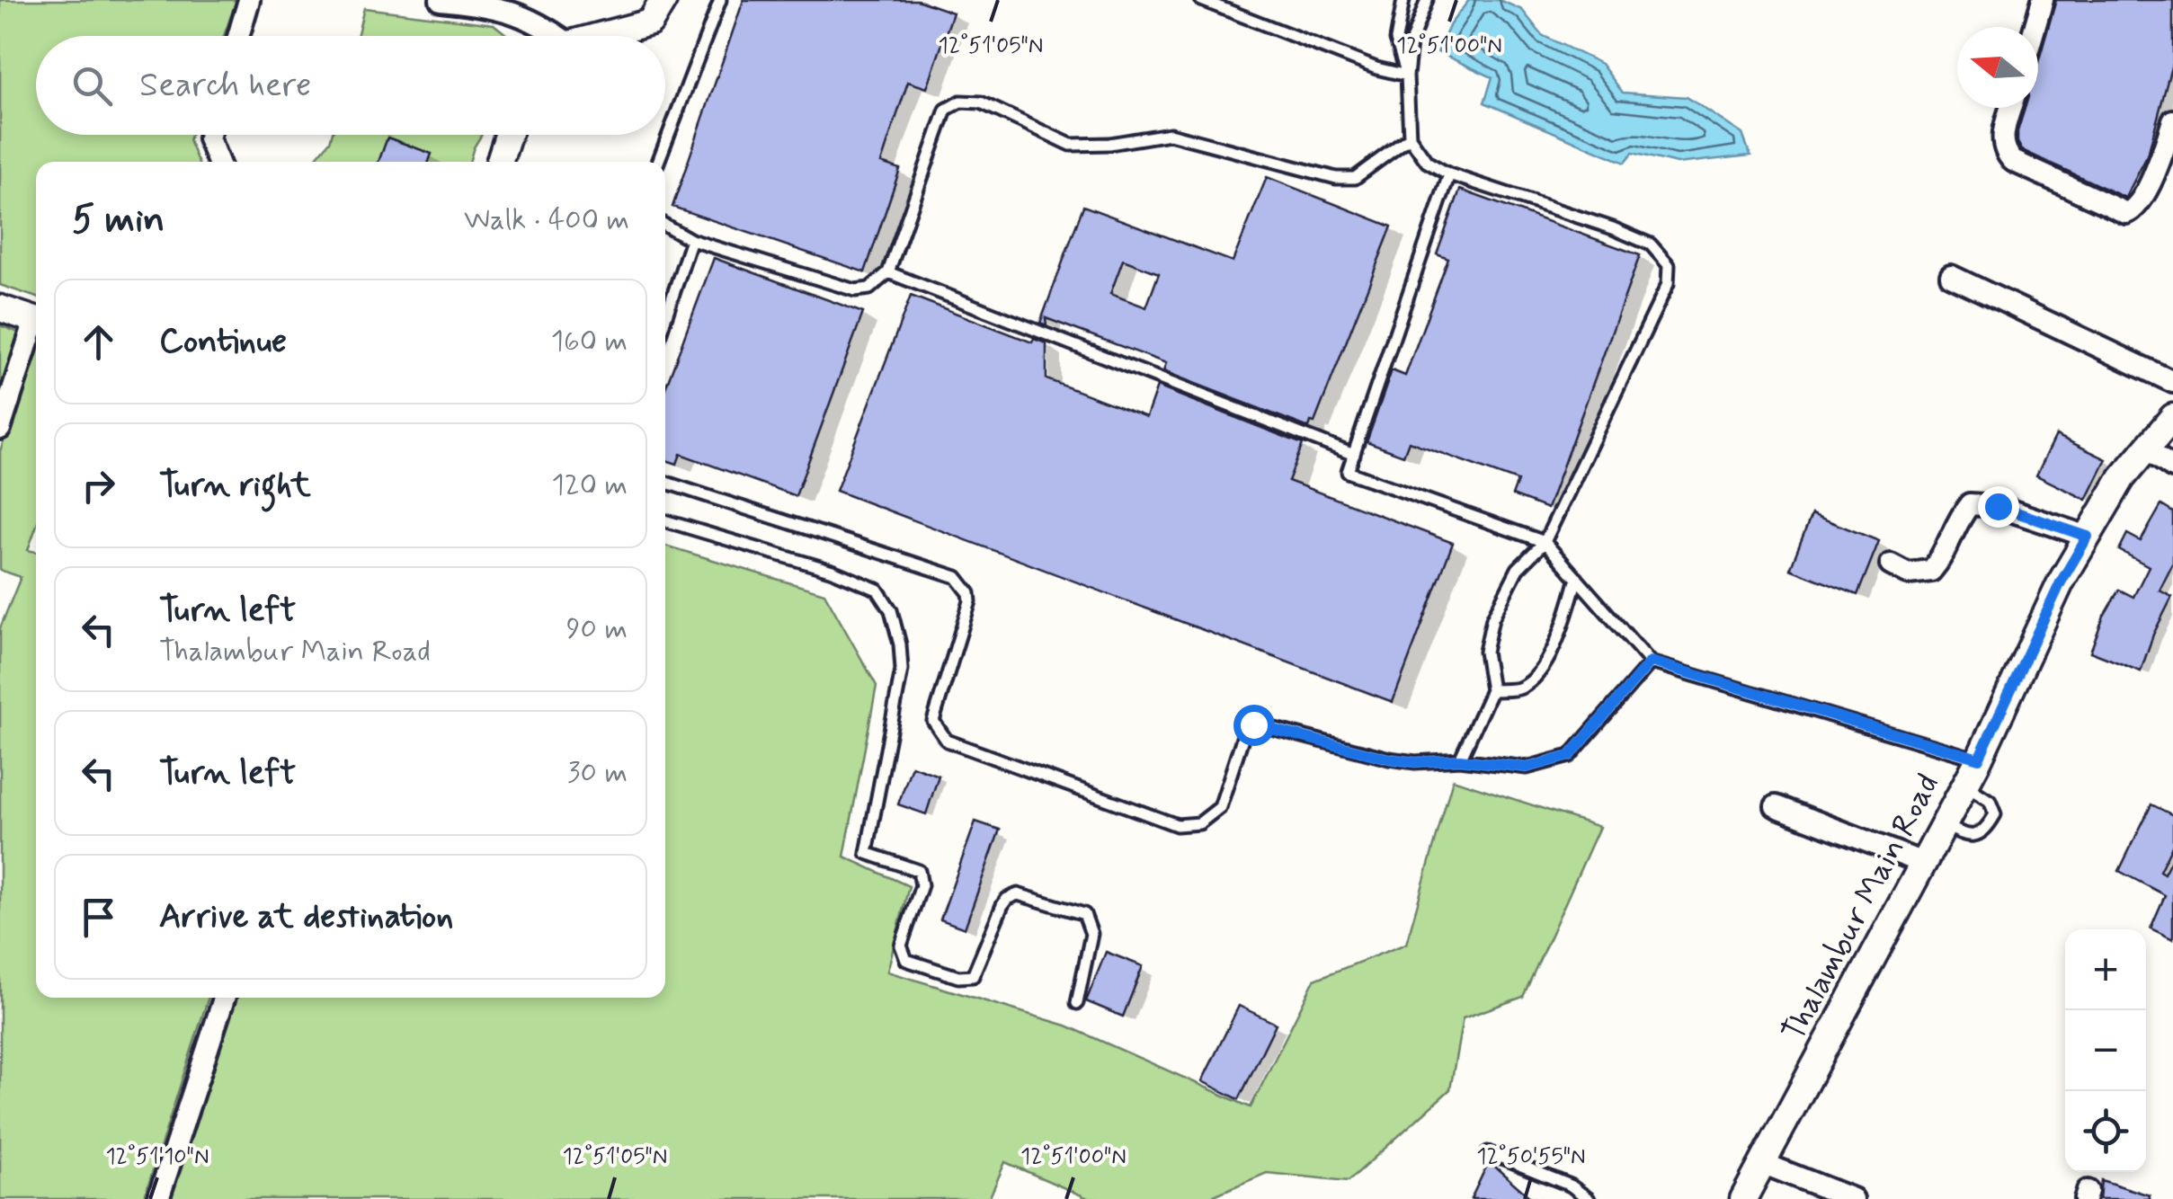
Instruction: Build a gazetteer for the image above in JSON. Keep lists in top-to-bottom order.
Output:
{
  "streets": {
    "street": ["Thalambur Main Road"]
  },
  "north": "left",
  "page": {
    "search": "Search here",
    "heading": ["5 min", "Walk · 400 m"],
    "list": [
      ["Continue", "160 m"],
      ["Turn right", "120 m"],
      ["Turn left", "Thalambur Main Road", "90 m"],
      ["Turn left", "30 m"],
      "Arrive at destination"
    ],
    "map_buttons": ["+", "−"]
  },
  "coordinates": [
    "12°51'05\"N",
    "12°51'00\"N",
    "12°51'10\"N",
    "12°50'55\"N"
  ]
}
